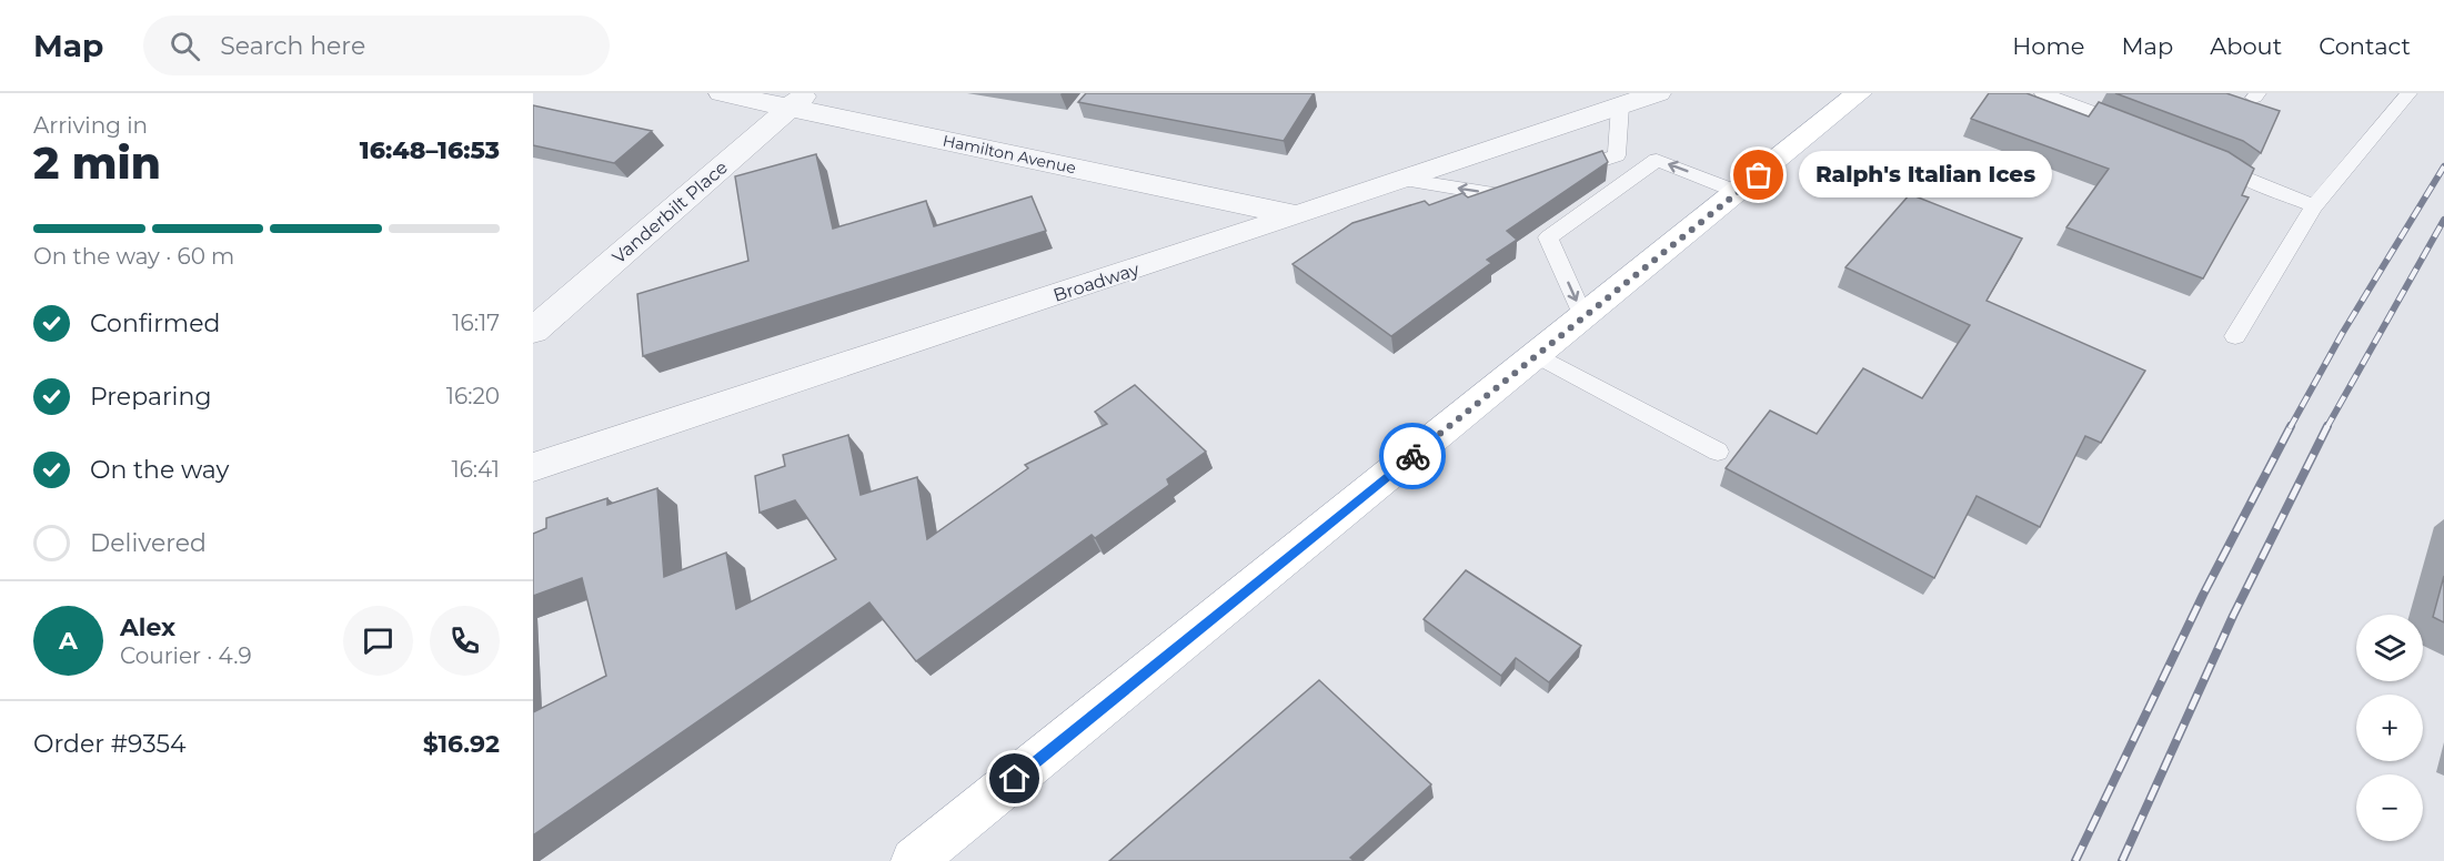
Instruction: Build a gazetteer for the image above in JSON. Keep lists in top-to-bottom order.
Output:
{
  "streets": {
    "street": ["Hamilton Avenue", "Vanderbilt Place", "Broadway"]
  },
  "crossings": [
    ["Hamilton Avenue", "Vanderbilt Place"],
    ["Hamilton Avenue", "Broadway"]
  ],
  "places": ["Ralph's Italian Ices"],
  "page": {
    "header": "Map",
    "search": "Search here",
    "nav": [
      "Home",
      "Map",
      "About",
      "Contact"
    ],
    "heading": ["2 min", "Arriving in", "16:48–16:53"],
    "panel": [
      "Alex",
      "Courier · 4.9",
      "Order #9354",
      "$16.92"
    ],
    "bubble": "Ralph's Italian Ices",
    "bar": "On the way · 60 m",
    "list": [
      ["Confirmed", "16:17"],
      ["Preparing", "16:20"],
      ["On the way", "16:41"],
      "Delivered"
    ],
    "round": "A",
    "map_buttons": ["+", "−"]
  }
}
